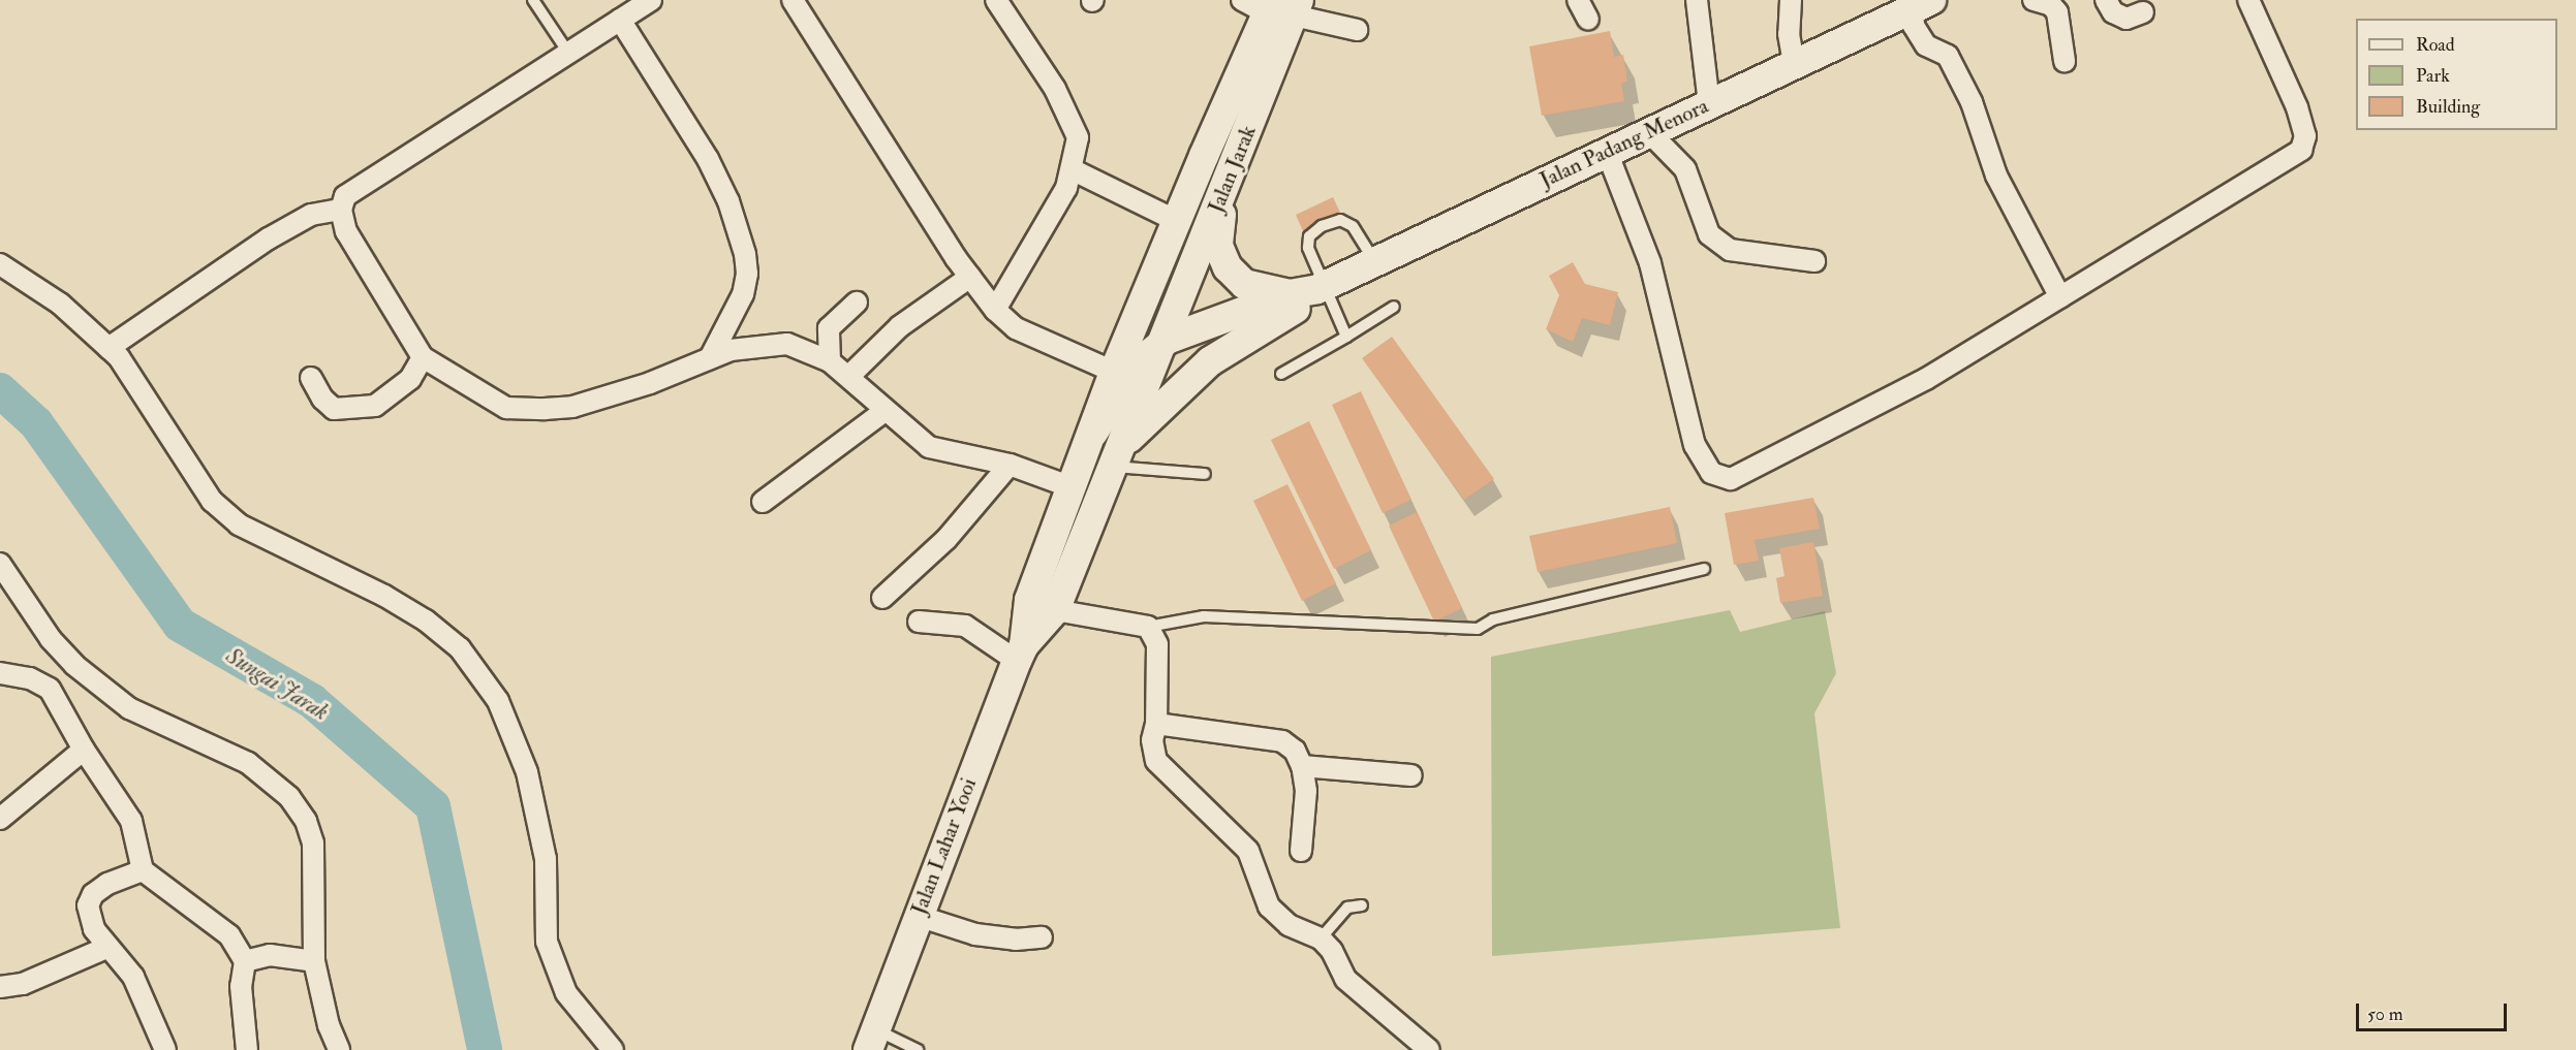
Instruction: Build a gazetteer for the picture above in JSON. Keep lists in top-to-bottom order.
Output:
{
  "streets": {
    "main road": ["Jalan Padang Menora", "Jalan Jarak", "Jalan Lahar Yooi"]
  },
  "crossings": [
    ["Jalan Padang Menora", "Jalan Jarak"],
    ["Jalan Padang Menora", "Jalan Lahar Yooi"],
    ["Jalan Jarak", "Jalan Lahar Yooi"]
  ],
  "water": ["Sungai Jarak"],
  "legend": ["Road", "Park", "Building"],
  "scale_bar": "50 m"
}
